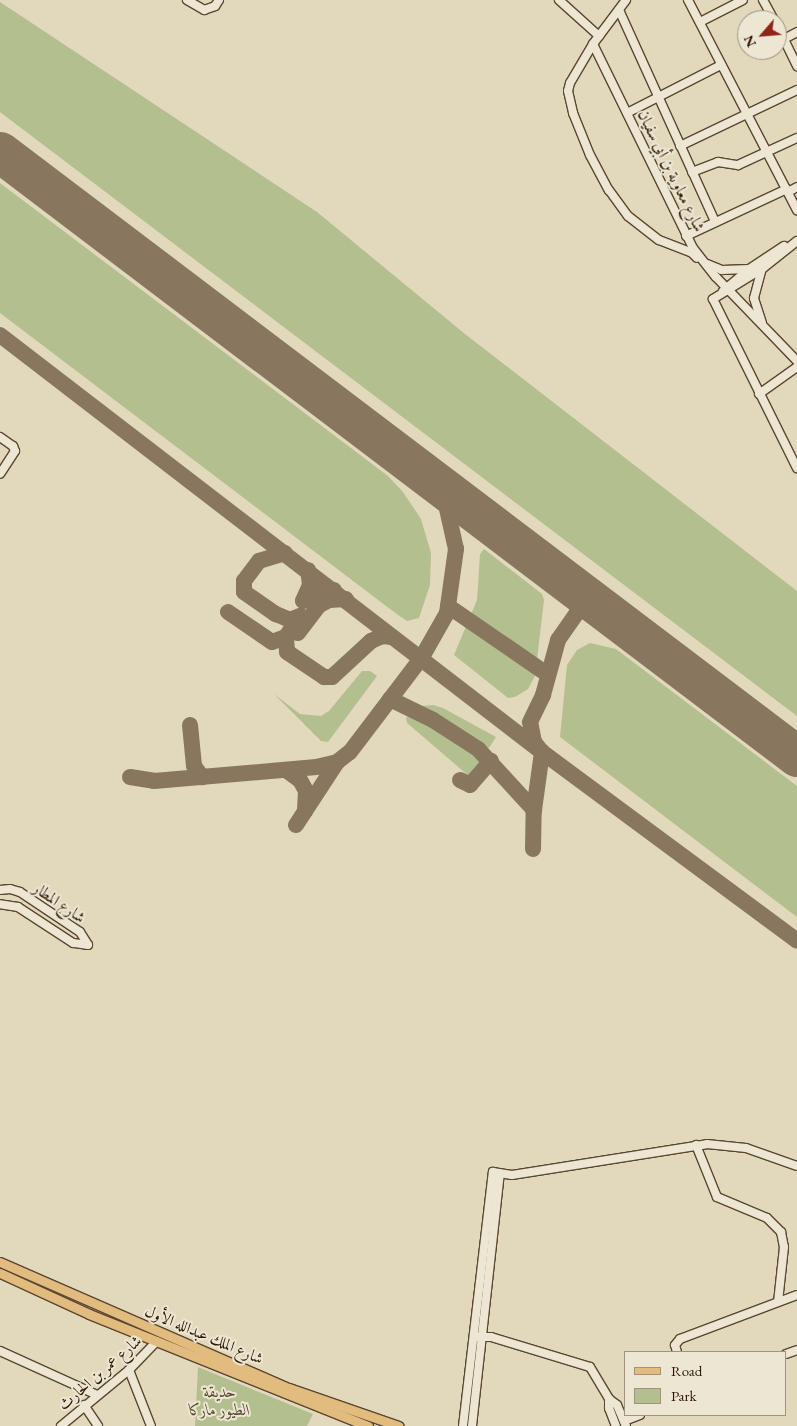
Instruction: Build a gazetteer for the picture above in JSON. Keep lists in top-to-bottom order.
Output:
{
  "streets": {
    "main road": ["شارع الملك عبدالله الأول"],
    "street": ["شارع معاوية بن أبي سفيان", "شارع المطار", "شارع عمر بن الحارث"]
  },
  "crossings": [
    ["شارع الملك عبدالله الأول", "شارع عمر بن الحارث"]
  ],
  "parks": ["حديقة الطيور ماركا"],
  "legend": ["Road", "Park"],
  "north": "bottom left"
}
